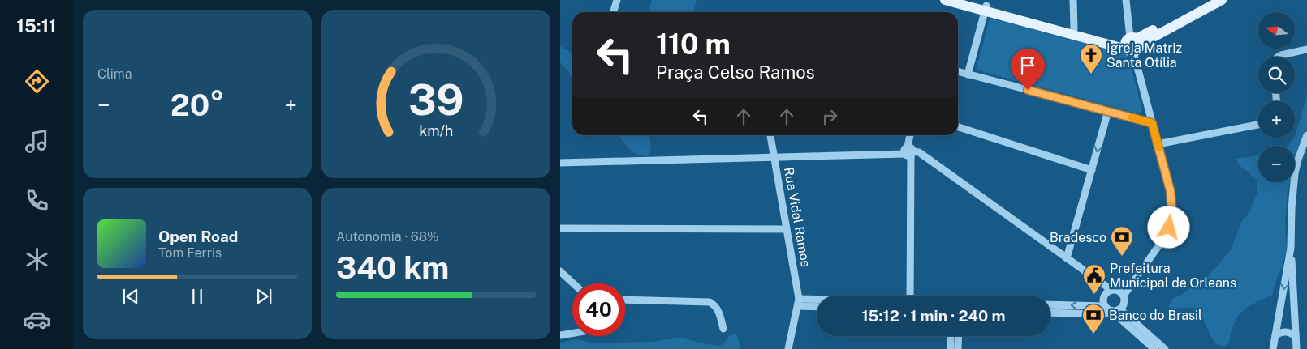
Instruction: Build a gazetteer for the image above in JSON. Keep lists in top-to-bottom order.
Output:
{
  "streets": {
    "street": ["Rua Vidal Ramos"]
  },
  "places": {
    "church": ["Igreja Matriz Santa Otília"],
    "bank": ["Bradesco", "Banco do Brasil"],
    "public building": ["Prefeitura Municipal de Orleans"]
  },
  "north": "left",
  "page": {
    "tabs": "15:11",
    "tile": [
      "Clima",
      ["Autonomia · 68%", "340 km"]
    ],
    "map_buttons": ["+", "−"],
    "turn": ["110 m", "Praça Celso Ramos"],
    "heat": ["−", "20°", "+"],
    "song": ["Open Road", "Tom Ferris"],
    "limit": "40",
    "trip": "15:12 · 1 min · 240 m",
    "gauge": ["39", "km/h"]
  }
}
